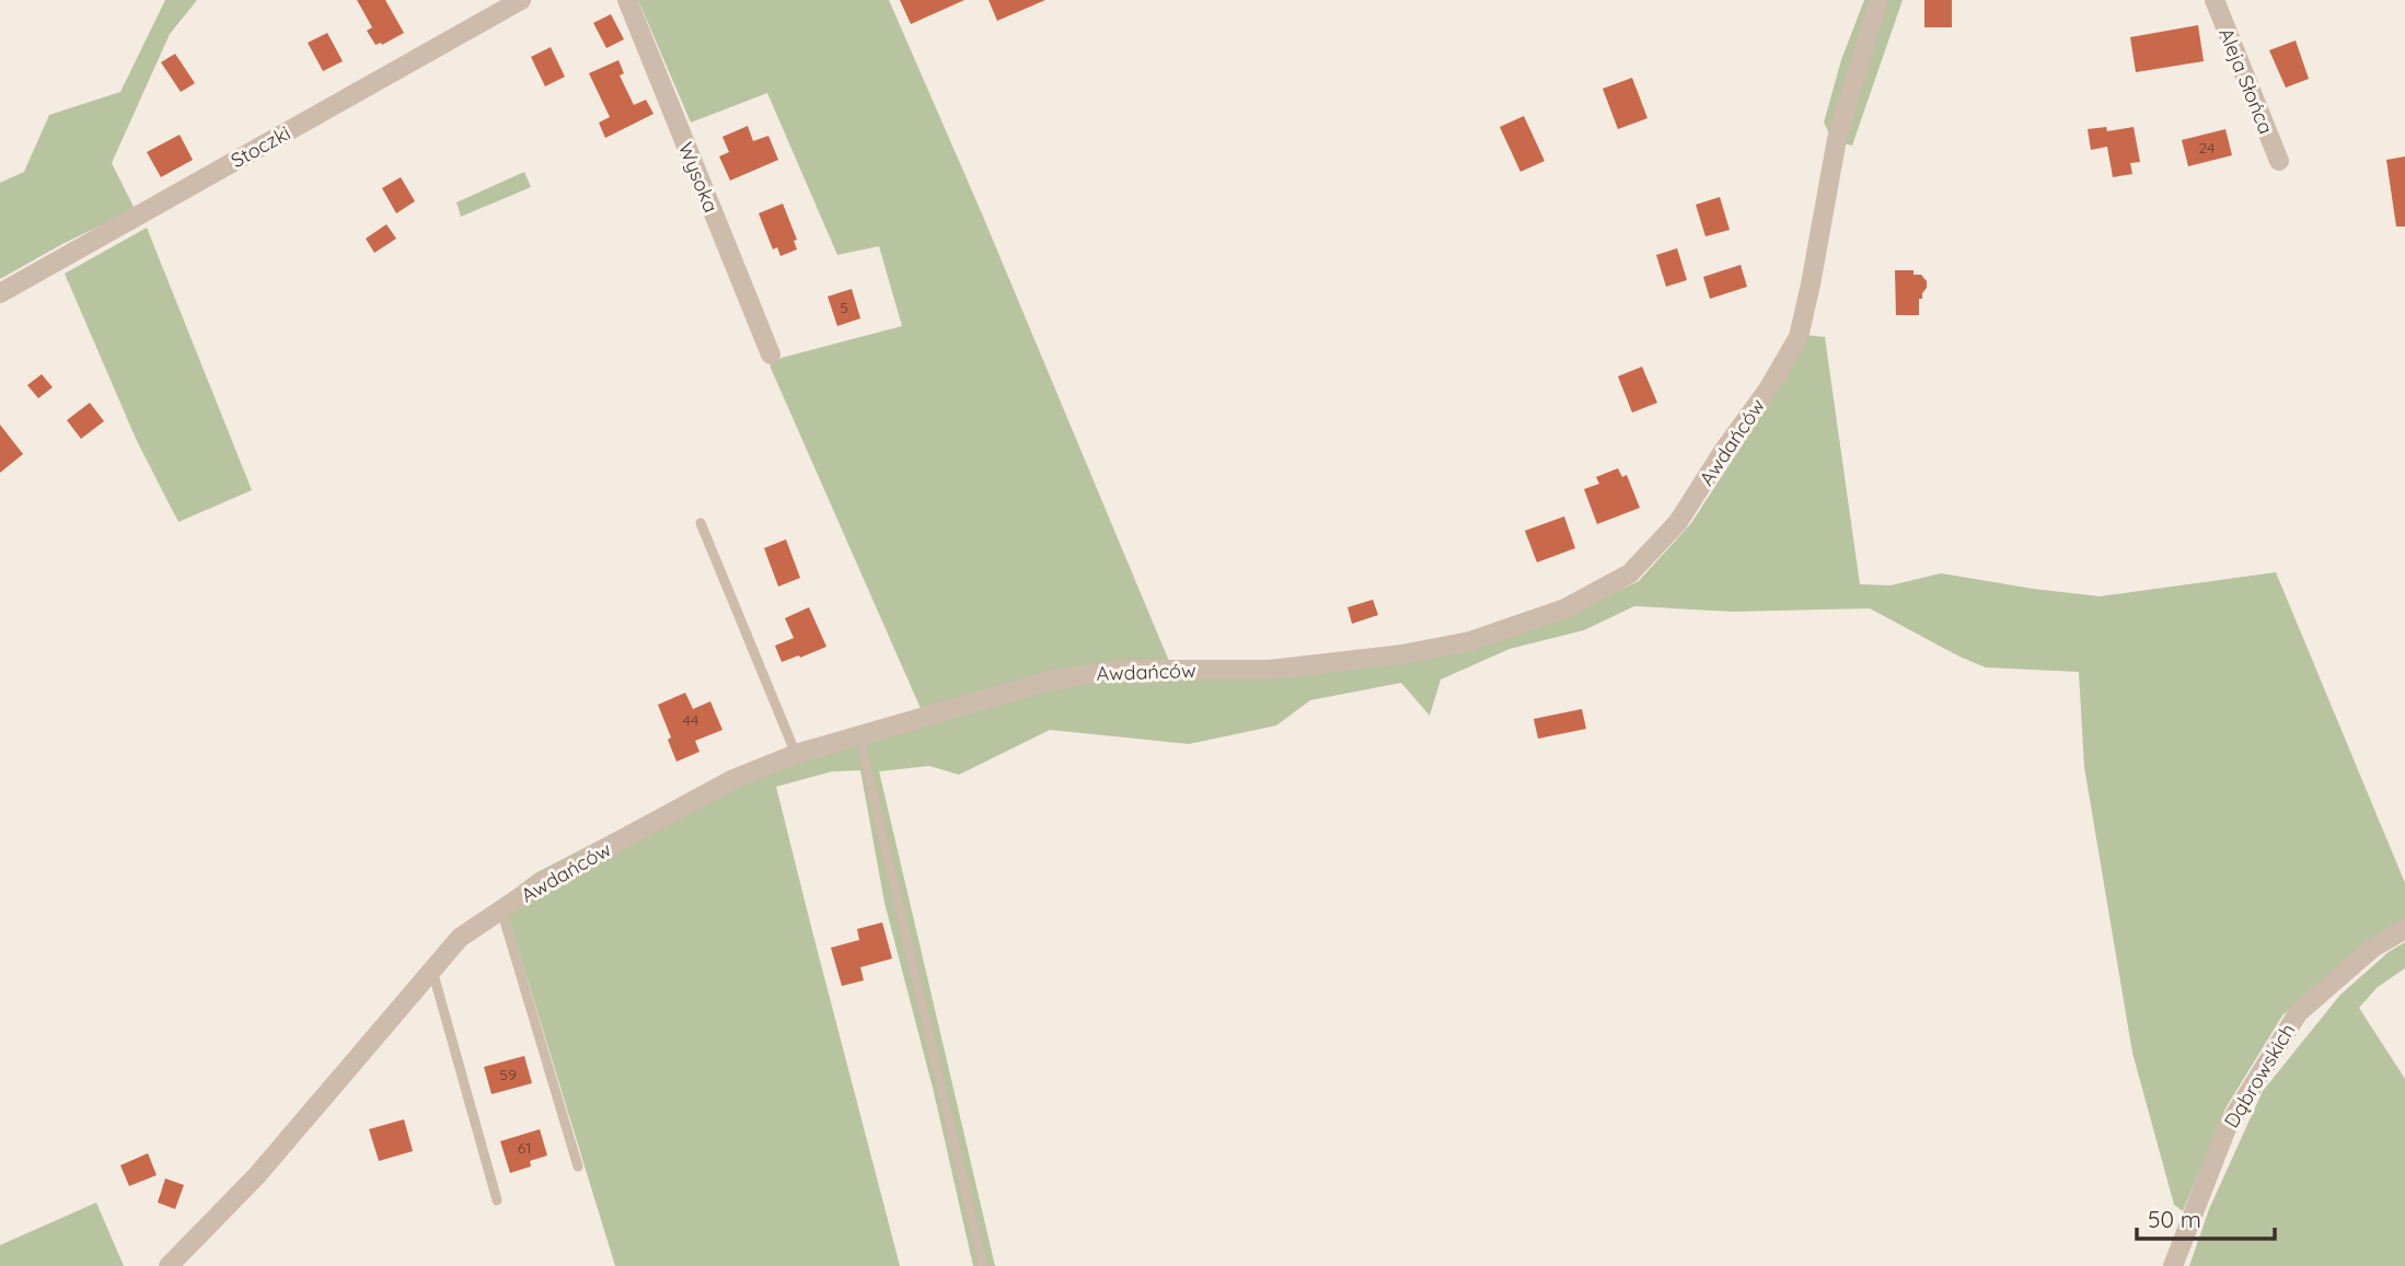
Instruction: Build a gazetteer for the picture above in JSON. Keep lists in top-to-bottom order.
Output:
{
  "streets": {
    "street": [
      "Aleja Słońca",
      "Stoczki",
      "Wysoka",
      "Awdańców",
      "Dąbrowskich"
    ]
  },
  "house_numbers": [
    "24",
    "5",
    "44",
    "59",
    "61"
  ],
  "scale_bar": "50 m"
}
